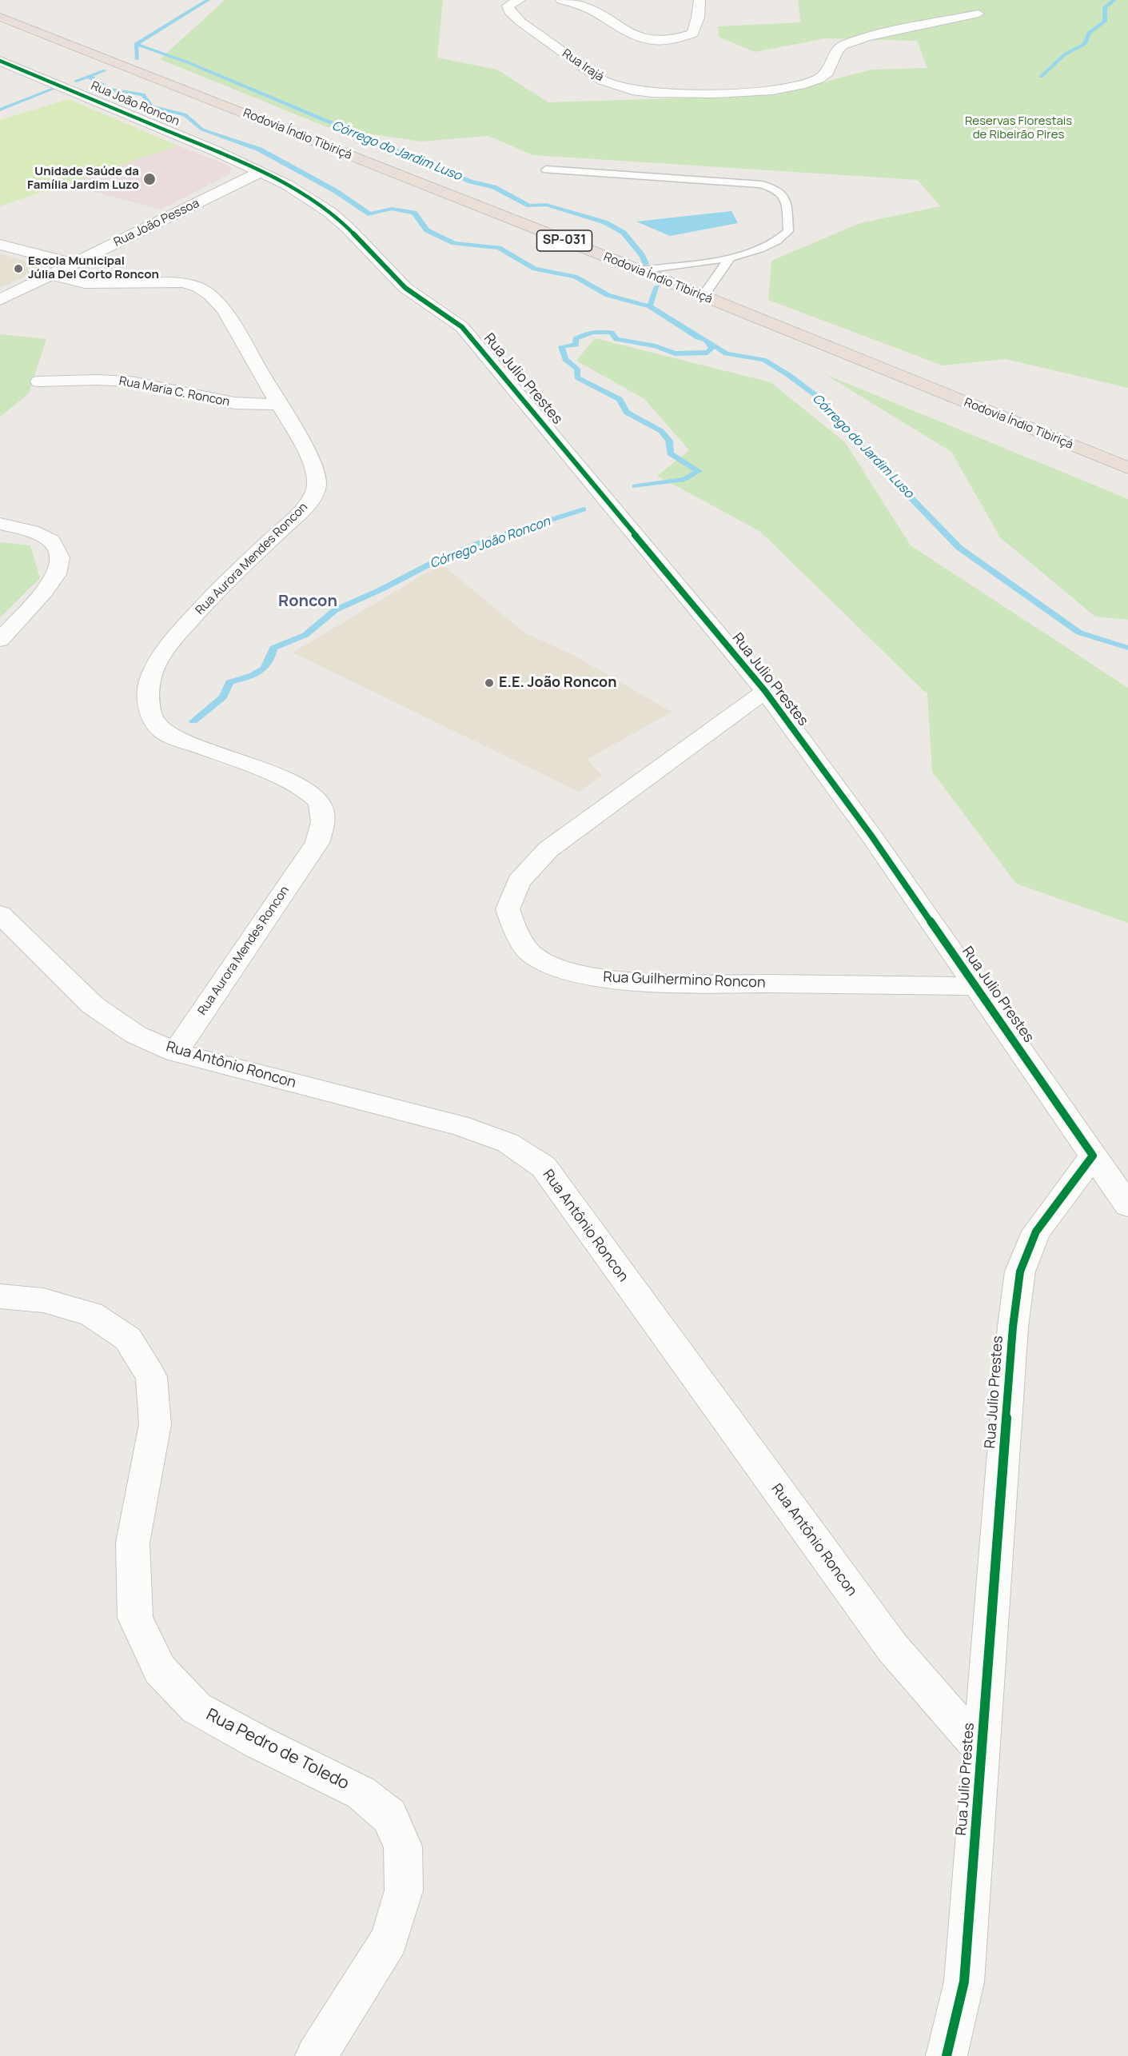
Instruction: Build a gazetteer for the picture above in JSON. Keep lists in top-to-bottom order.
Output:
{
  "streets": {
    "highway": ["Rodovia Índio Tibiriçá", "SP-031"],
    "street": [
      "Rua Irajá",
      "Rua João Roncon",
      "Rua João Pessoa",
      "Rua Julio Prestes",
      "Rua Maria C. Roncon",
      "Rua Aurora Mendes Roncon",
      "Rua Guilhermino Roncon",
      "Rua Antônio Roncon",
      "Rua Pedro de Toledo"
    ]
  },
  "crossings": [
    ["Rua João Roncon", "Rua João Pessoa"],
    ["Rua João Roncon", "Rua Julio Prestes"],
    ["Rua João Pessoa", "Rua Julio Prestes"],
    ["Rua João Pessoa", "Rua Aurora Mendes Roncon"],
    ["Rua Julio Prestes", "Rua Guilhermino Roncon"],
    ["Rua Julio Prestes", "Rua Antônio Roncon"],
    ["Rua Maria C. Roncon", "Rua Aurora Mendes Roncon"],
    ["Rua Aurora Mendes Roncon", "Rua Antônio Roncon"]
  ],
  "districts": ["Roncon"],
  "water": ["Córrego do Jardim Luso", "Córrego João Roncon"],
  "parks": ["Reservas Florestais de Ribeirão Pires"],
  "places": ["Unidade Saúde da Família Jardim Luzo", "Escola Municipal Júlia Del Corto Roncon", "E.E. João Roncon"]
}
